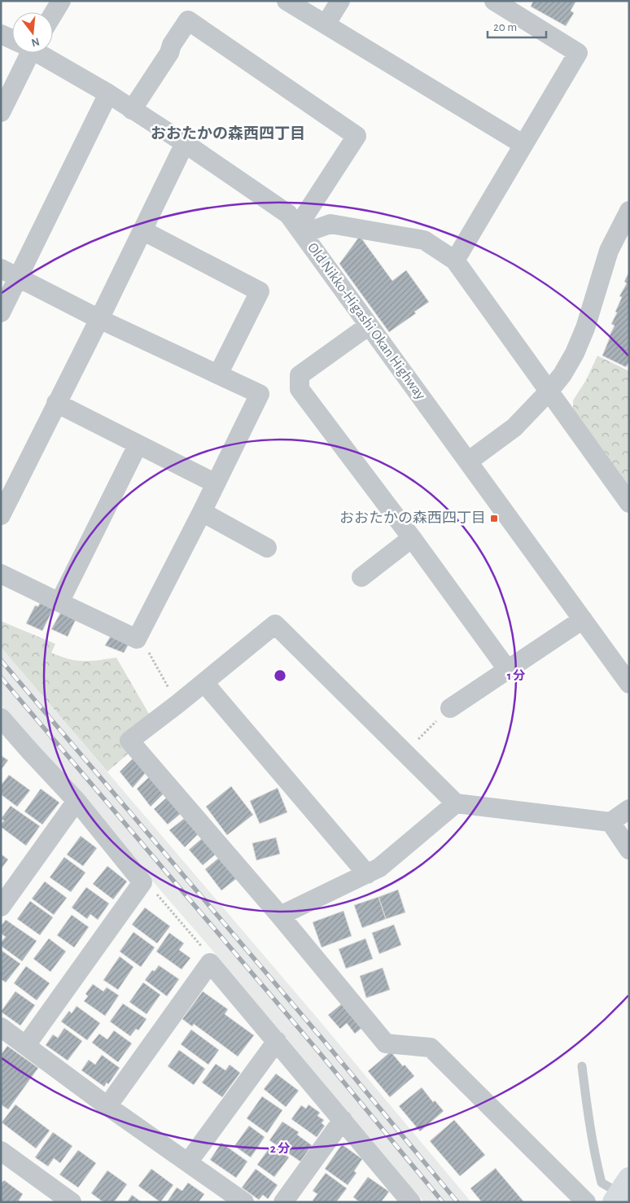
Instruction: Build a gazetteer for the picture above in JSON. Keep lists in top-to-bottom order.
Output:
{
  "streets": {
    "street": ["Old Nikko-Higashi Okan Highway"]
  },
  "districts": ["おおたかの森西四丁目"],
  "places": {
    "transit": ["おおたかの森西四丁目"]
  },
  "scale_bar": "20 m",
  "north": "bottom",
  "rings": ["1 分", "2 分"]
}
